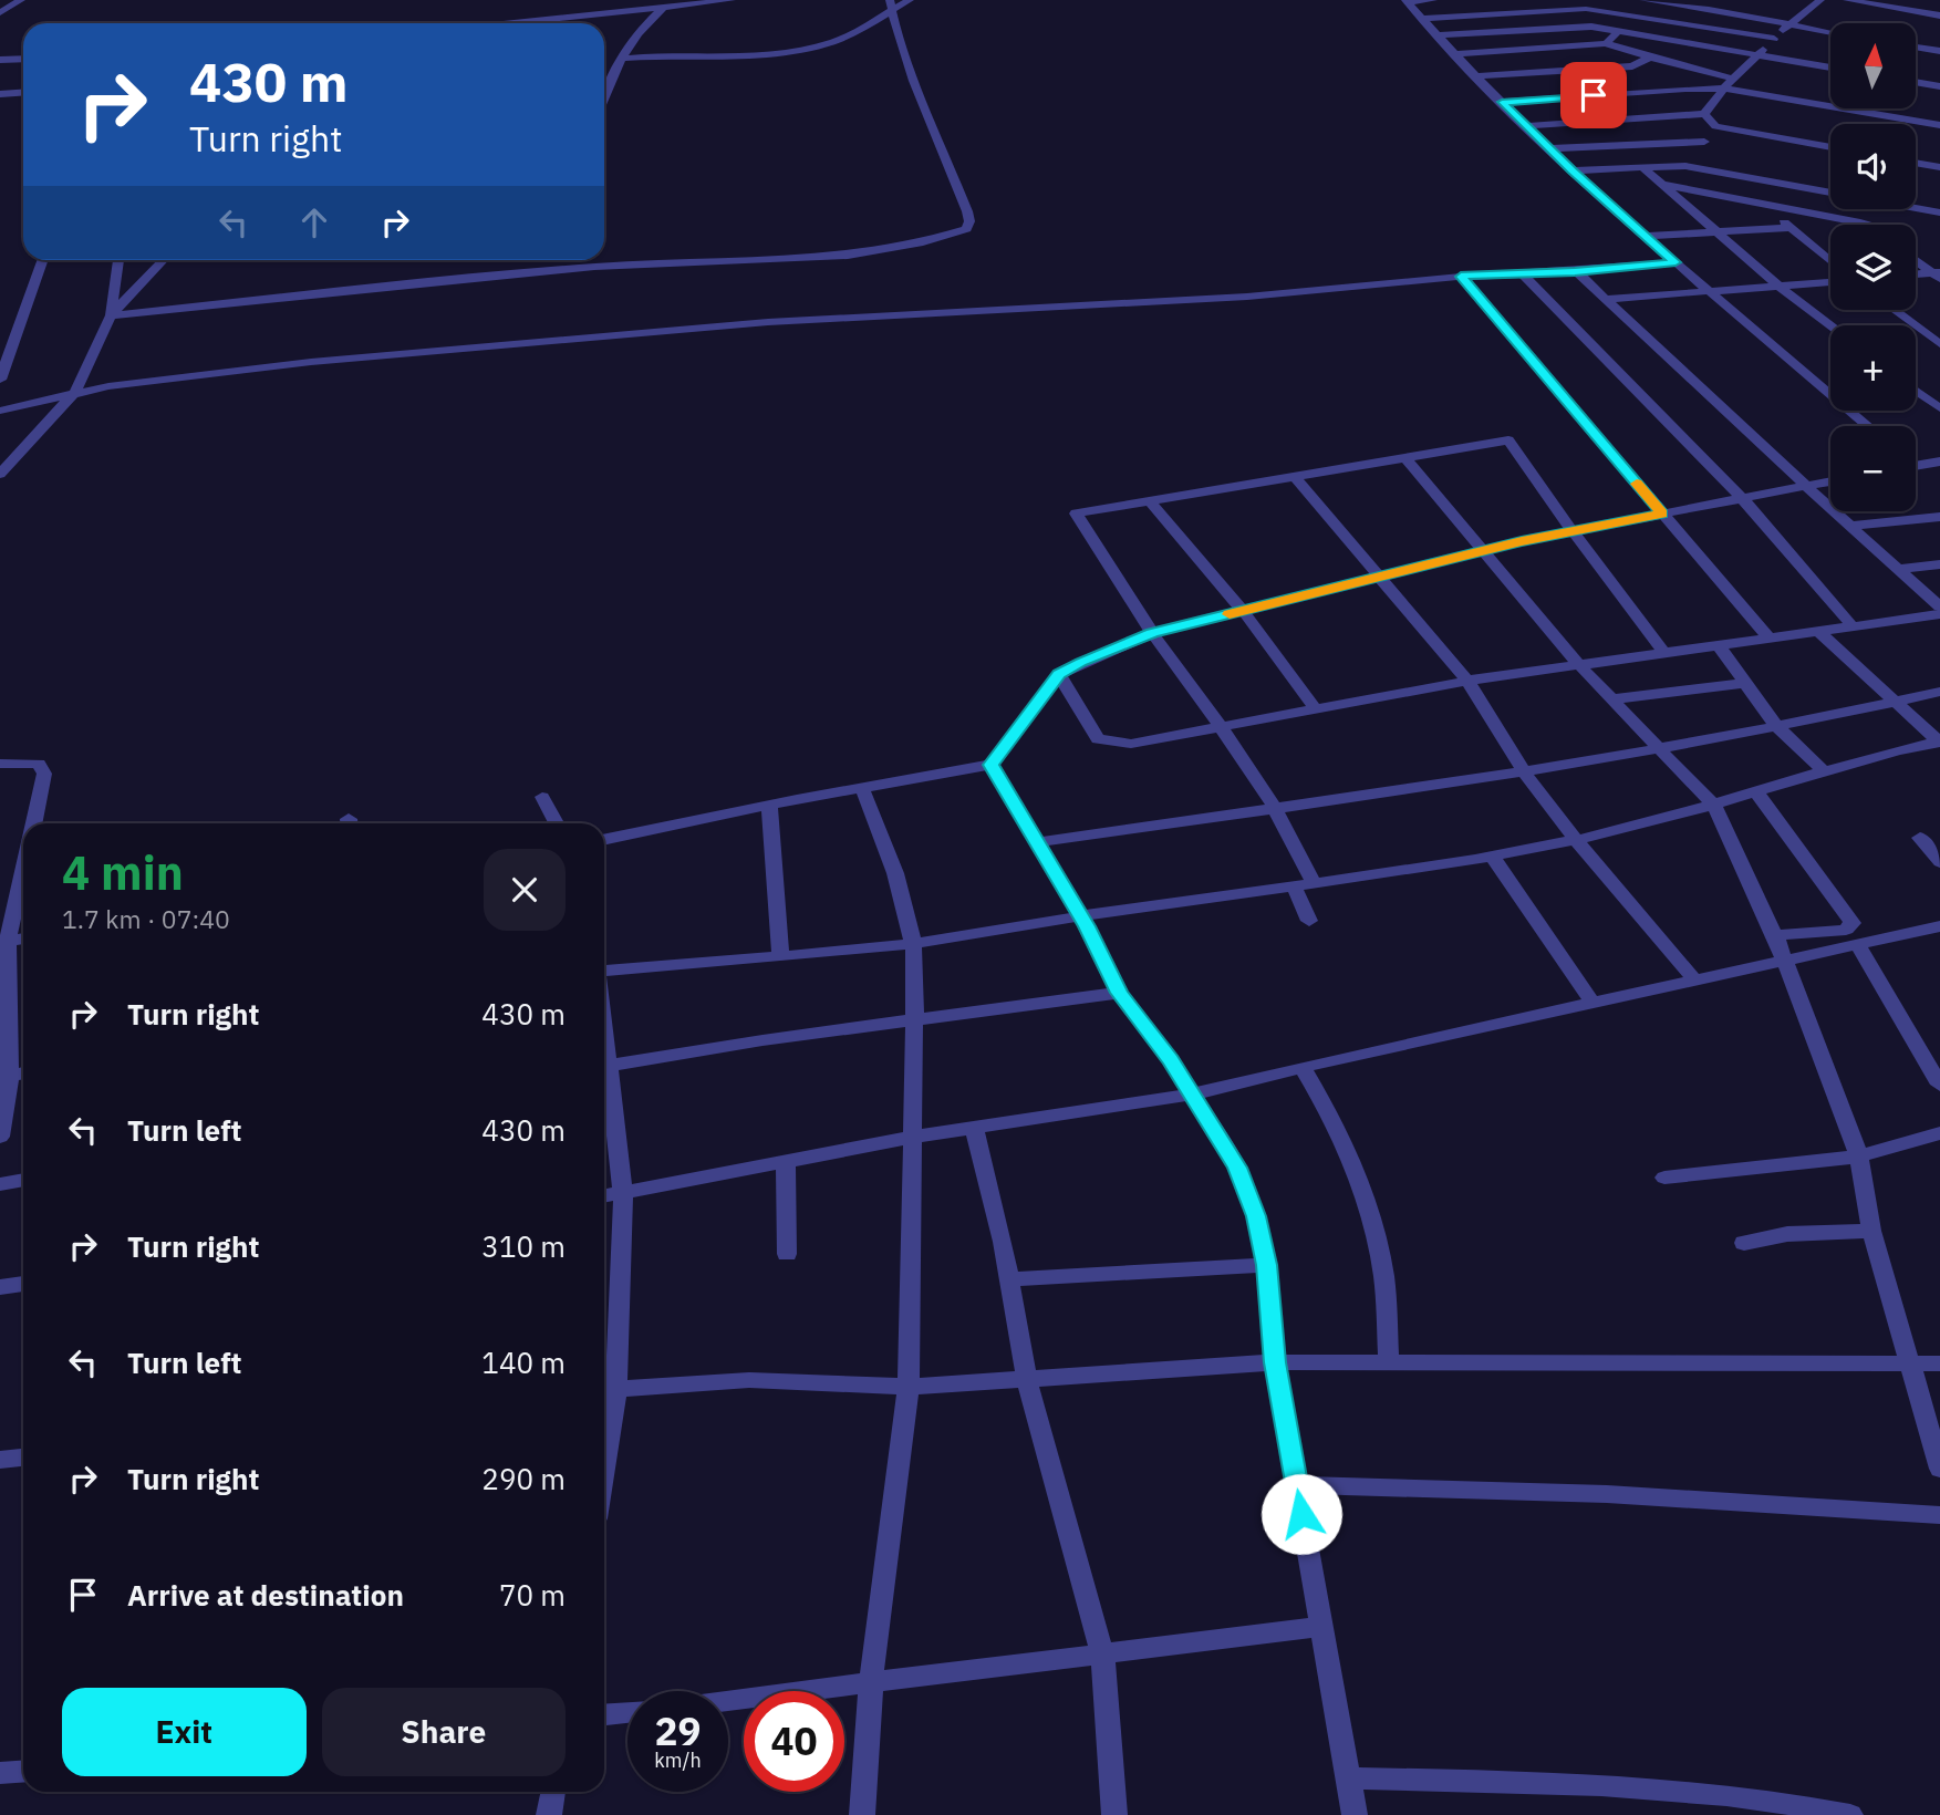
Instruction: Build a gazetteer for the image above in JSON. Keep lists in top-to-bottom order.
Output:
{
  "north": "top",
  "page": {
    "map_buttons": ["+", "−"],
    "turn": ["430 m", "Turn right"],
    "heading": ["4 min", "1.7 km · 07:40"],
    "list": [
      {
        "name": "Turn right",
        "value": "430 m"
      },
      {
        "name": "Turn left",
        "value": "430 m"
      },
      {
        "name": "Turn right",
        "value": "310 m"
      },
      {
        "name": "Turn left",
        "value": "140 m"
      },
      {
        "name": "Turn right",
        "value": "290 m"
      },
      {
        "name": "Arrive at destination",
        "value": "70 m"
      }
    ],
    "buttons": ["Exit", "Share"],
    "speed": "29 km/h",
    "limit": "40"
  }
}
